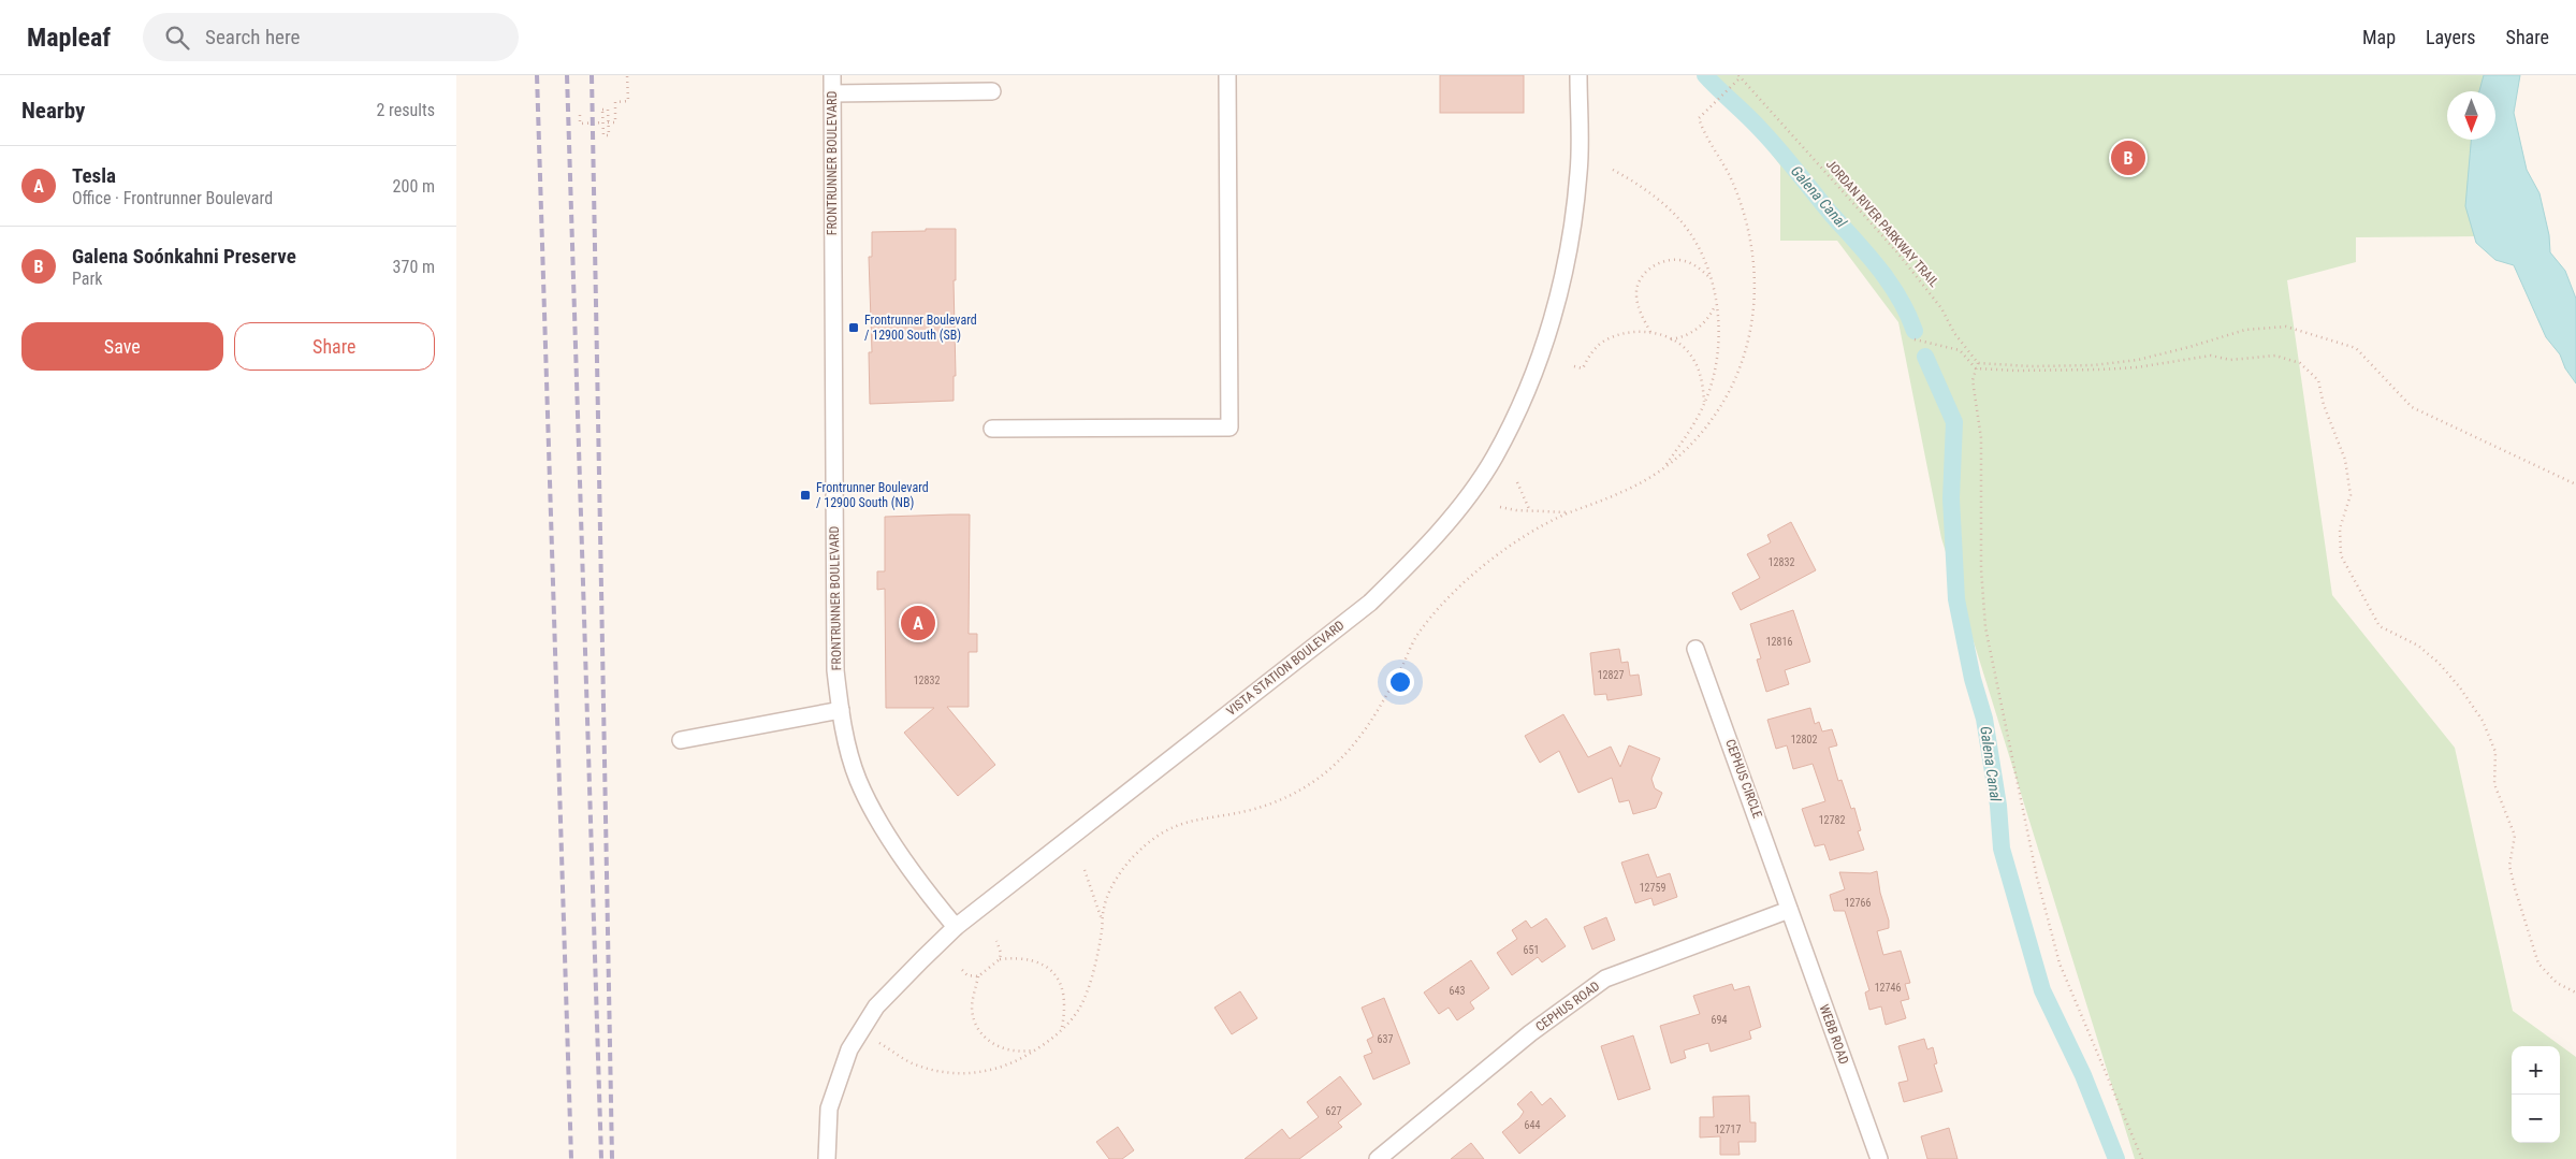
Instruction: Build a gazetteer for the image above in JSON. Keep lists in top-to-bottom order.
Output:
{
  "streets": {
    "street": [
      "FRONTRUNNER BOULEVARD",
      "VISTA STATION BOULEVARD",
      "CEPHUS CIRCLE",
      "CEPHUS ROAD",
      "WEBB ROAD"
    ],
    "path": ["JORDAN RIVER PARKWAY TRAIL"]
  },
  "crossings": [
    ["FRONTRUNNER BOULEVARD", "VISTA STATION BOULEVARD"],
    ["CEPHUS CIRCLE", "CEPHUS ROAD"],
    ["CEPHUS CIRCLE", "WEBB ROAD"],
    ["CEPHUS ROAD", "WEBB ROAD"]
  ],
  "water": ["Galena Canal"],
  "places": {
    "transit": ["Frontrunner Boulevard / 12900 South (SB)", "Frontrunner Boulevard / 12900 South (NB)"]
  },
  "house_numbers": [
    "12832",
    "12816",
    "12827",
    "12832",
    "12802",
    "12782",
    "12759",
    "12766",
    "651",
    "12746",
    "643",
    "694",
    "637",
    "627",
    "644",
    "12717"
  ],
  "north": "bottom",
  "page": {
    "header": "Mapleaf",
    "search": "Search here",
    "nav": ["Map", "Layers", "Share"],
    "heading": ["Nearby", "2 results"],
    "pins": ["B", "A"],
    "list": [
      {
        "mark": "A",
        "name": "Tesla",
        "note": "Office · Frontrunner Boulevard",
        "value": "200 m"
      },
      {
        "mark": "B",
        "name": "Galena Soónkahni Preserve",
        "note": "Park",
        "value": "370 m"
      }
    ],
    "buttons": ["Save", "Share"],
    "map_buttons": ["+", "−"]
  }
}
